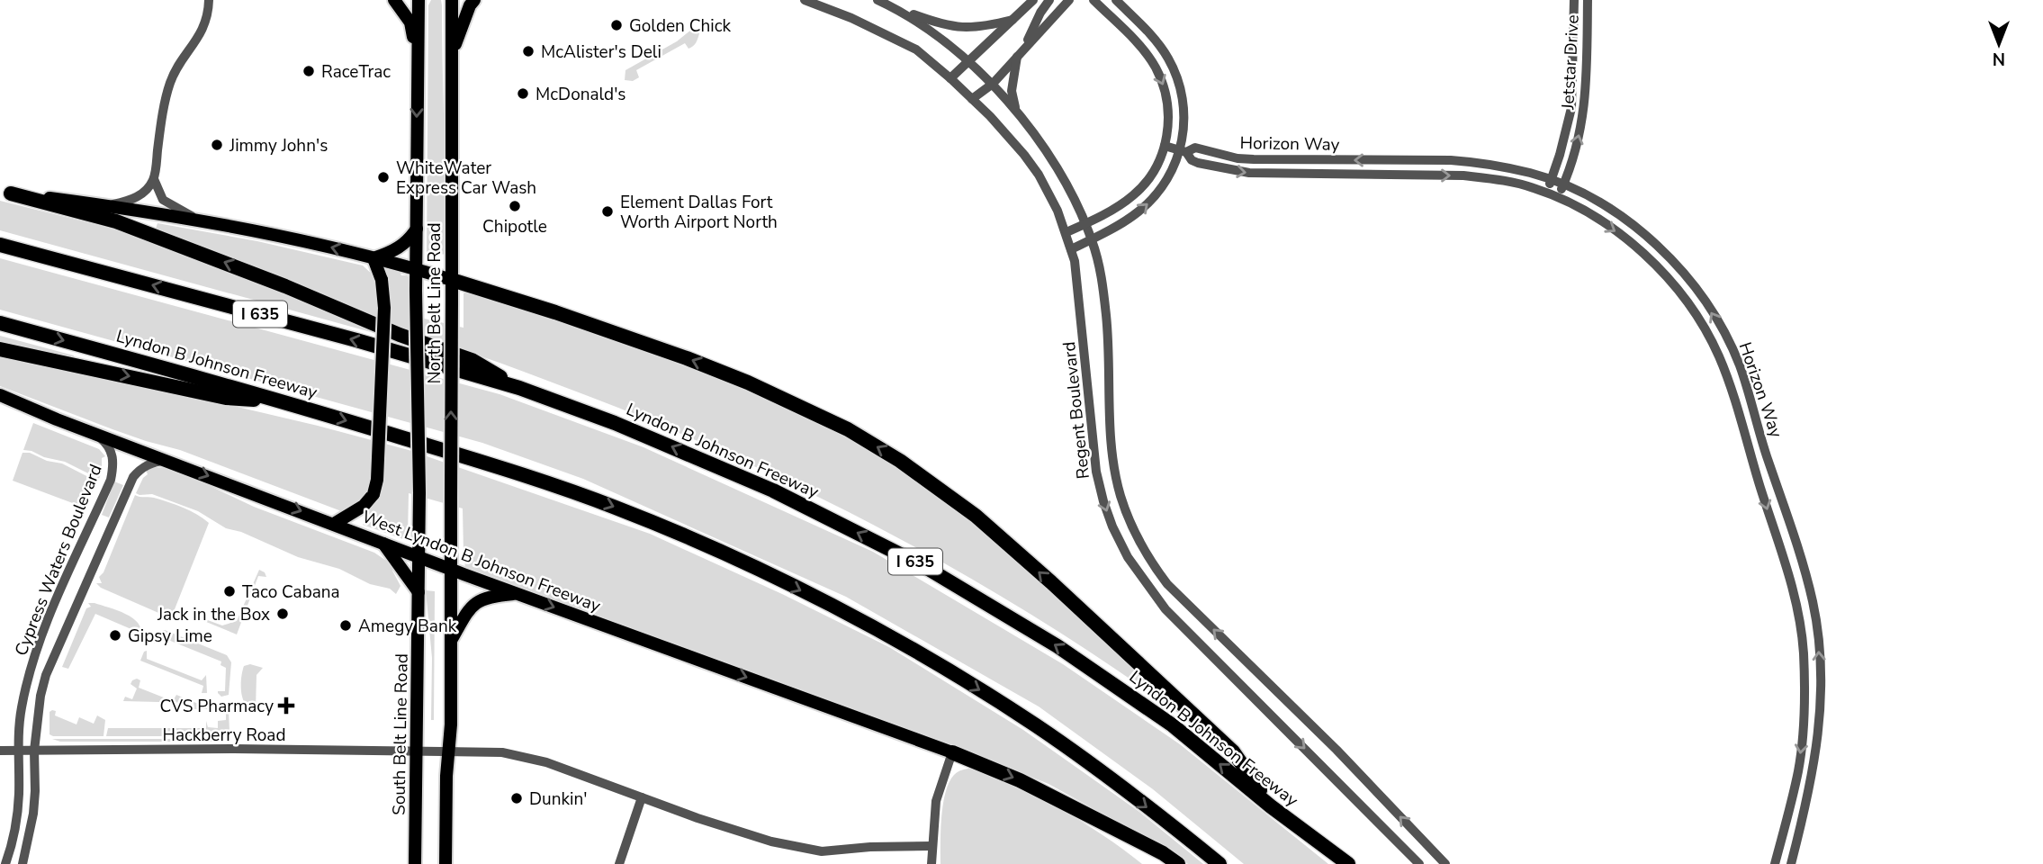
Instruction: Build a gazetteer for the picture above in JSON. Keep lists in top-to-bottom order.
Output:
{
  "streets": {
    "highway": ["I 635", "Lyndon B Johnson Freeway"],
    "main road": ["North Belt Line Road", "West Lyndon B Johnson Freeway", "South Belt Line Road"],
    "street": [
      "Jetstar Drive",
      "Horizon Way",
      "Regent Boulevard",
      "Cypress Waters Boulevard",
      "Hackberry Road"
    ]
  },
  "crossings": [
    ["Jetstar Drive", "Horizon Way"],
    ["North Belt Line Road", "West Lyndon B Johnson Freeway"],
    ["North Belt Line Road", "South Belt Line Road"],
    ["Cypress Waters Boulevard", "West Lyndon B Johnson Freeway"],
    ["Cypress Waters Boulevard", "Hackberry Road"],
    ["West Lyndon B Johnson Freeway", "South Belt Line Road"],
    ["Hackberry Road", "South Belt Line Road"]
  ],
  "one_way": ["West Lyndon B Johnson Freeway"],
  "places": {
    "other": [
      "Golden Chick",
      "McAlister's Deli",
      "RaceTrac",
      "McDonald's",
      "Jimmy John's",
      "WhiteWater Express Car Wash",
      "Chipotle",
      "Element Dallas Fort Worth Airport North",
      "Taco Cabana",
      "Jack in the Box",
      "Amegy Bank",
      "Gipsy Lime",
      "Dunkin'"
    ],
    "health": ["CVS Pharmacy"]
  },
  "north": "bottom"
}
